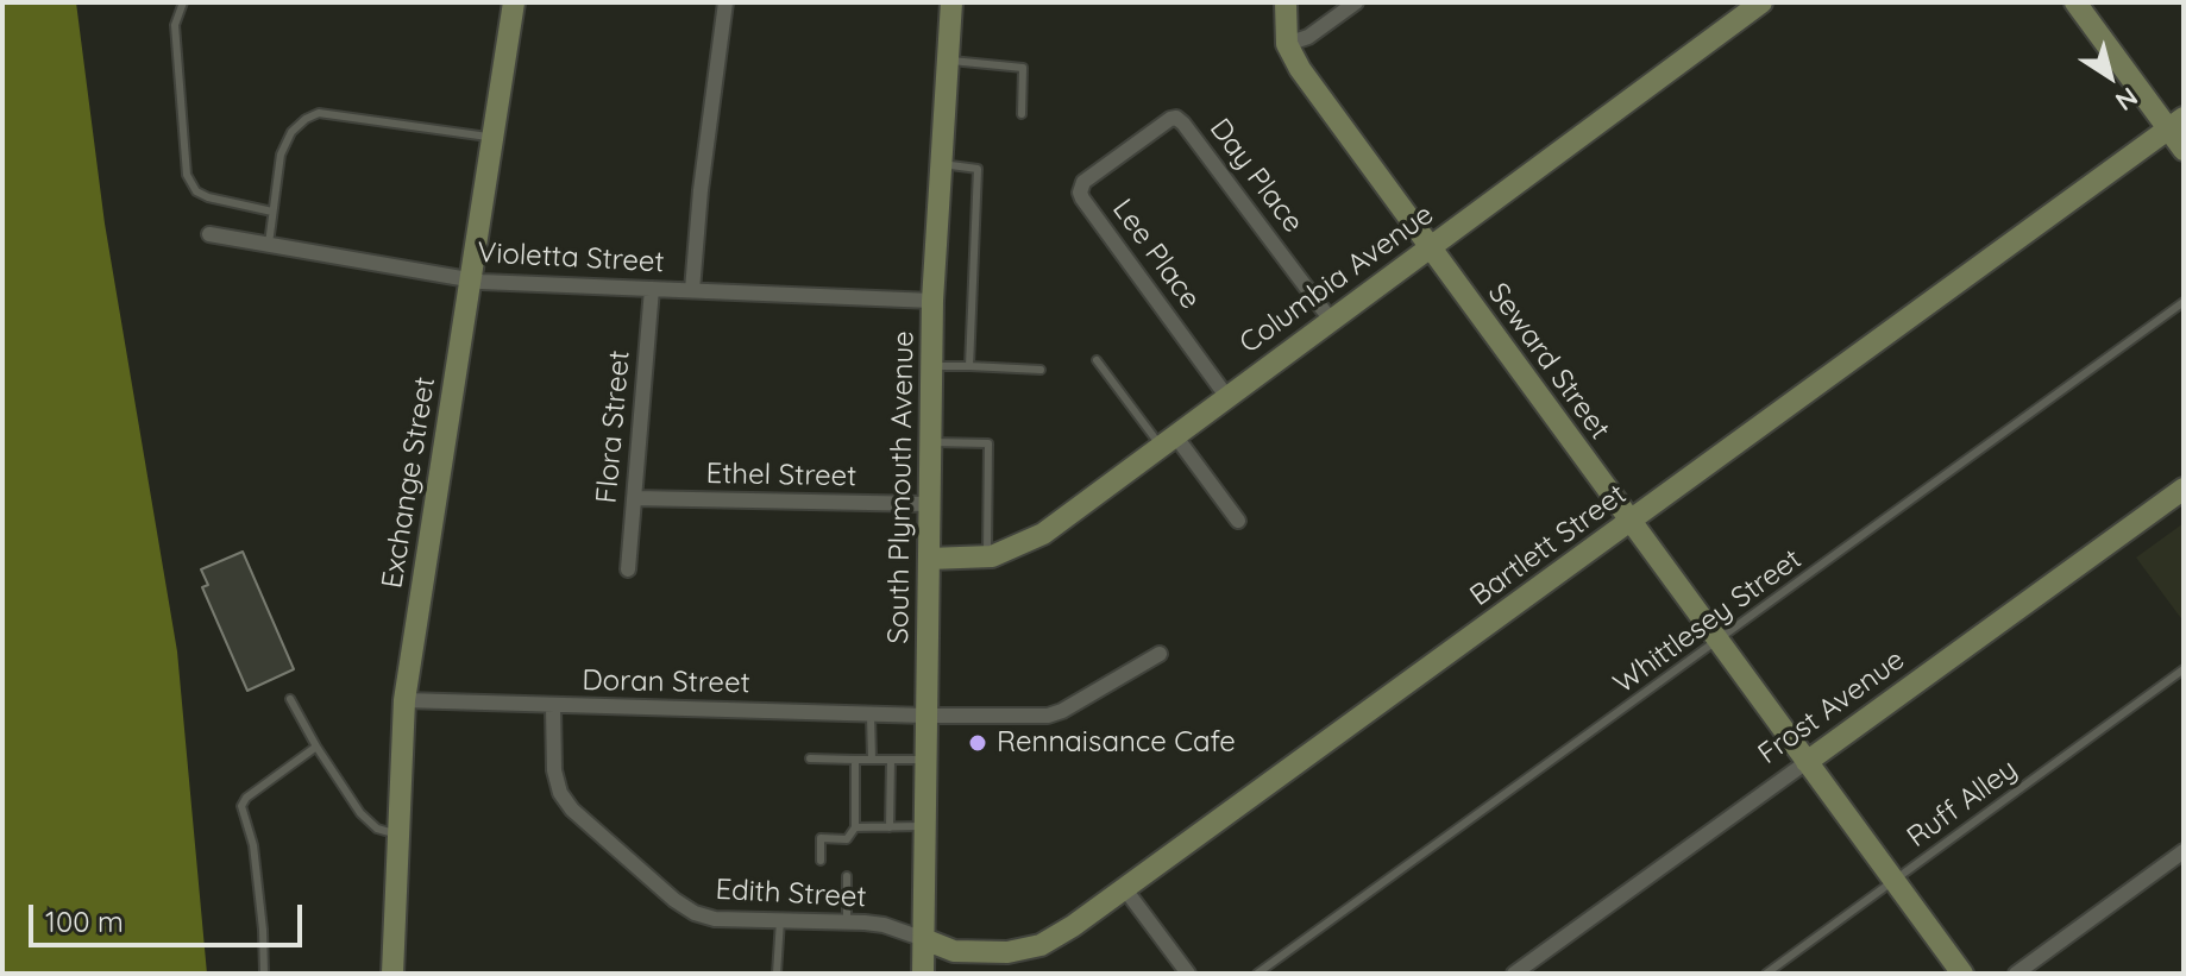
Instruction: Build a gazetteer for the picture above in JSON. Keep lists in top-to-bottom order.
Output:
{
  "streets": {
    "street": [
      "Day Place",
      "Lee Place",
      "Violetta Street",
      "Columbia Avenue",
      "Seward Street",
      "Flora Street",
      "Ethel Street",
      "Exchange Street",
      "South Plymouth Avenue",
      "Bartlett Street",
      "Doran Street",
      "Frost Avenue",
      "Edith Street"
    ],
    "lane": ["Whittlesey Street", "Ruff Alley"]
  },
  "crossings": [
    ["Day Place", "Lee Place"],
    ["Day Place", "Columbia Avenue"],
    ["Lee Place", "Columbia Avenue"],
    ["Violetta Street", "Flora Street"],
    ["Violetta Street", "Exchange Street"],
    ["Violetta Street", "South Plymouth Avenue"],
    ["Columbia Avenue", "Seward Street"],
    ["Columbia Avenue", "South Plymouth Avenue"],
    ["Seward Street", "Bartlett Street"],
    ["Seward Street", "Whittlesey Street"],
    ["Seward Street", "Frost Avenue"],
    ["Seward Street", "Ruff Alley"],
    ["Flora Street", "Ethel Street"],
    ["Ethel Street", "South Plymouth Avenue"],
    ["Exchange Street", "Doran Street"],
    ["South Plymouth Avenue", "Bartlett Street"],
    ["South Plymouth Avenue", "Doran Street"],
    ["South Plymouth Avenue", "Edith Street"],
    ["Bartlett Street", "Edith Street"],
    ["Doran Street", "Edith Street"]
  ],
  "places": ["Rennaisance Cafe"],
  "scale_bar": "100 m",
  "north": "bottom right"
}
